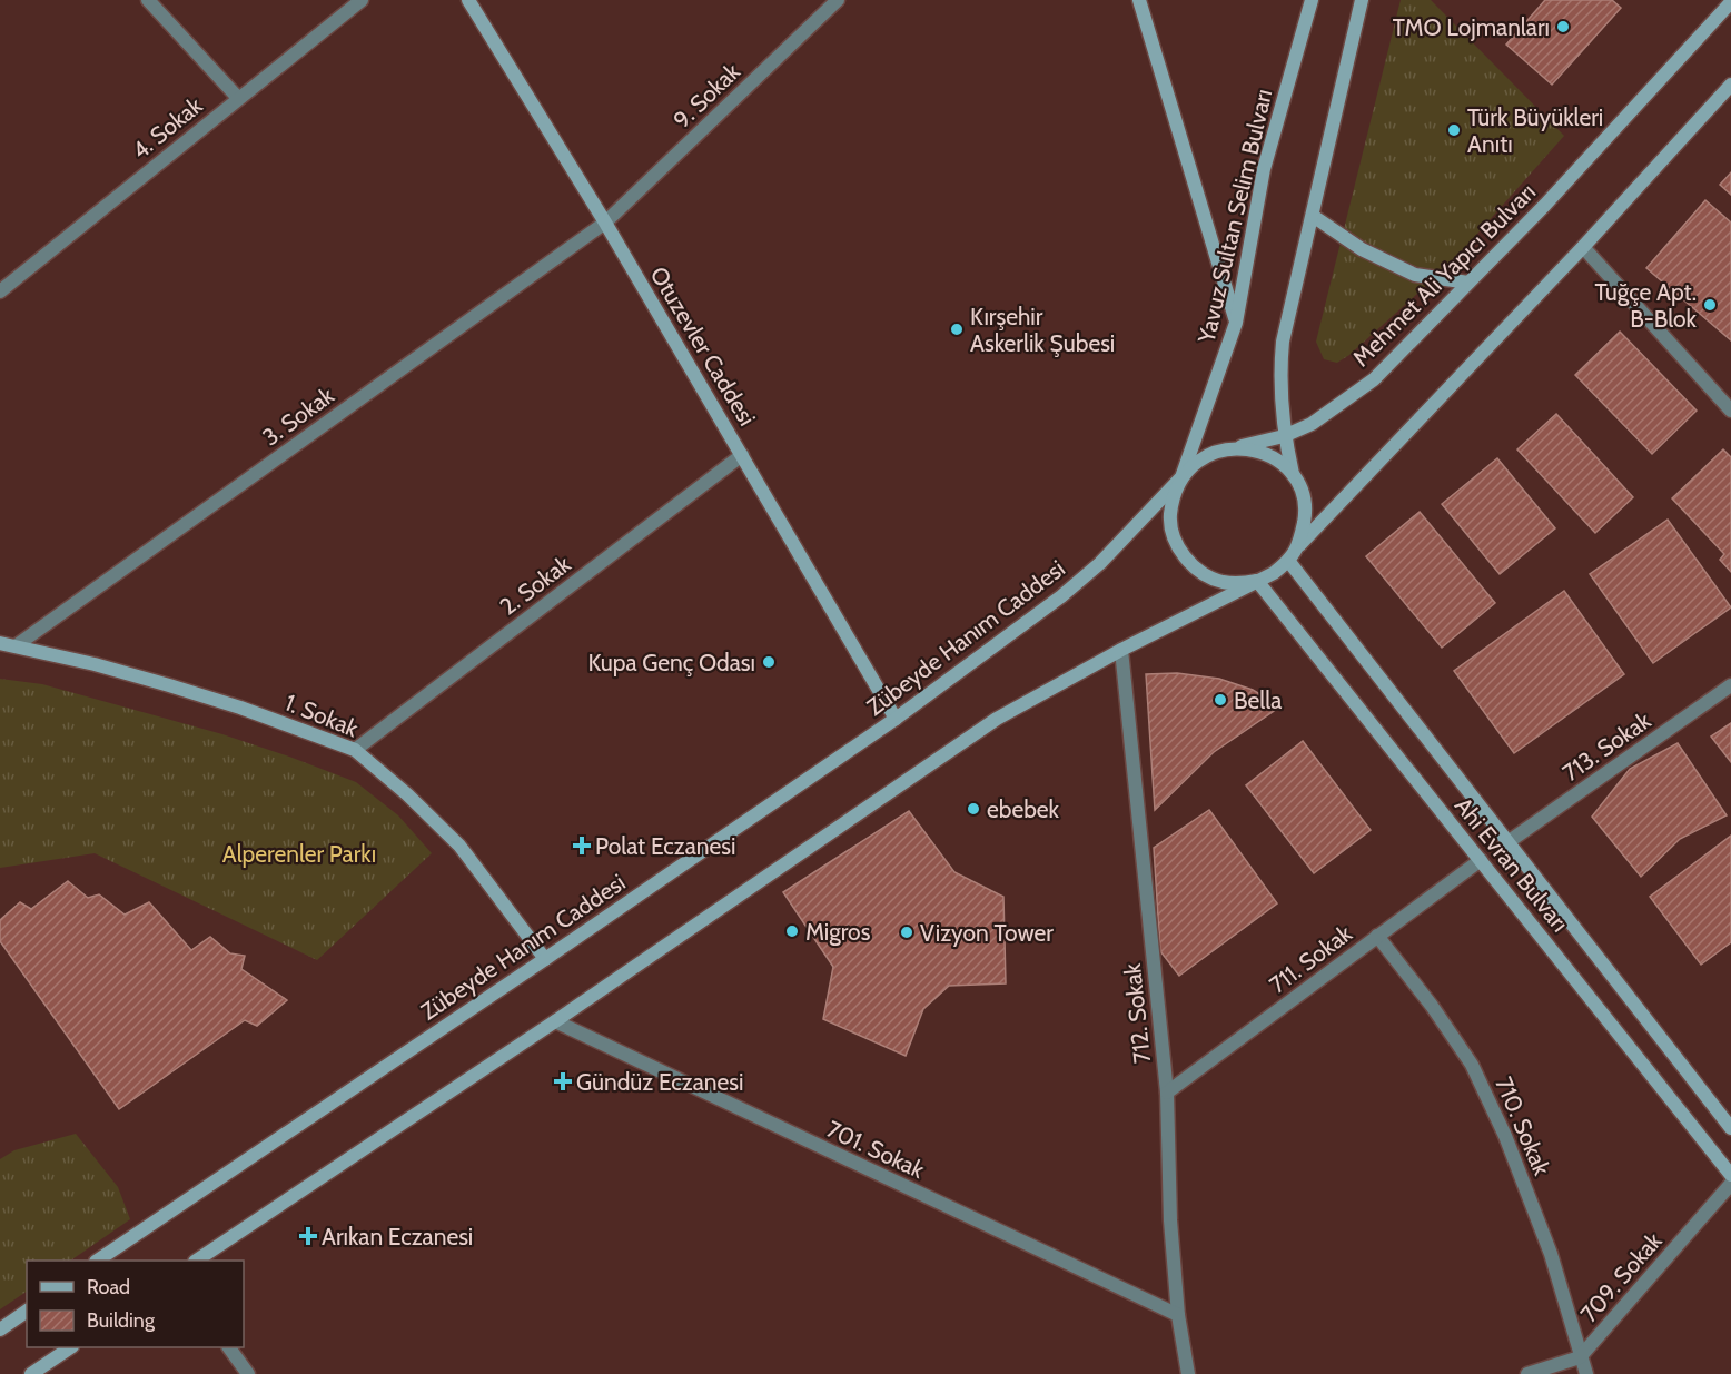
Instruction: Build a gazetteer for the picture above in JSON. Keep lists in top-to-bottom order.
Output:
{
  "streets": {
    "main road": [
      "Yavuz Sultan Selim Bulvarı",
      "Mehmet Ali Yapıcı Bulvarı",
      "Otuzevler Caddesi",
      "Zübeyde Hanım Caddesi",
      "1. Sokak",
      "Ahi Evran Bulvarı"
    ],
    "street": [
      "9. Sokak",
      "4. Sokak",
      "3. Sokak",
      "2. Sokak",
      "713. Sokak",
      "711. Sokak",
      "712. Sokak",
      "710. Sokak",
      "701. Sokak",
      "709. Sokak"
    ]
  },
  "crossings": [
    ["9. Sokak", "Otuzevler Caddesi"],
    ["9. Sokak", "3. Sokak"],
    ["Yavuz Sultan Selim Bulvarı", "Mehmet Ali Yapıcı Bulvarı"],
    ["Yavuz Sultan Selim Bulvarı", "Zübeyde Hanım Caddesi"],
    ["Yavuz Sultan Selim Bulvarı", "Ahi Evran Bulvarı"],
    ["Mehmet Ali Yapıcı Bulvarı", "Zübeyde Hanım Caddesi"],
    ["Mehmet Ali Yapıcı Bulvarı", "Ahi Evran Bulvarı"],
    ["Otuzevler Caddesi", "3. Sokak"],
    ["Otuzevler Caddesi", "2. Sokak"],
    ["Otuzevler Caddesi", "Zübeyde Hanım Caddesi"],
    ["3. Sokak", "1. Sokak"],
    ["2. Sokak", "1. Sokak"],
    ["Zübeyde Hanım Caddesi", "1. Sokak"],
    ["Zübeyde Hanım Caddesi", "Ahi Evran Bulvarı"],
    ["713. Sokak", "Ahi Evran Bulvarı"],
    ["Ahi Evran Bulvarı", "711. Sokak"],
    ["711. Sokak", "712. Sokak"],
    ["711. Sokak", "710. Sokak"],
    ["712. Sokak", "701. Sokak"],
    ["710. Sokak", "709. Sokak"]
  ],
  "parks": ["Alperenler Parkı"],
  "places": {
    "other": [
      "TMO Lojmanları",
      "Türk Büyükleri Anıtı",
      "Tuğçe Apt. B-Blok",
      "Kırşehir Askerlik Şubesi",
      "Kupa Genç Odası",
      "Bella",
      "ebebek",
      "Migros",
      "Vizyon Tower"
    ],
    "health": ["Polat Eczanesi", "Gündüz Eczanesi", "Arıkan Eczanesi"]
  },
  "legend": ["Road", "Building"]
}
